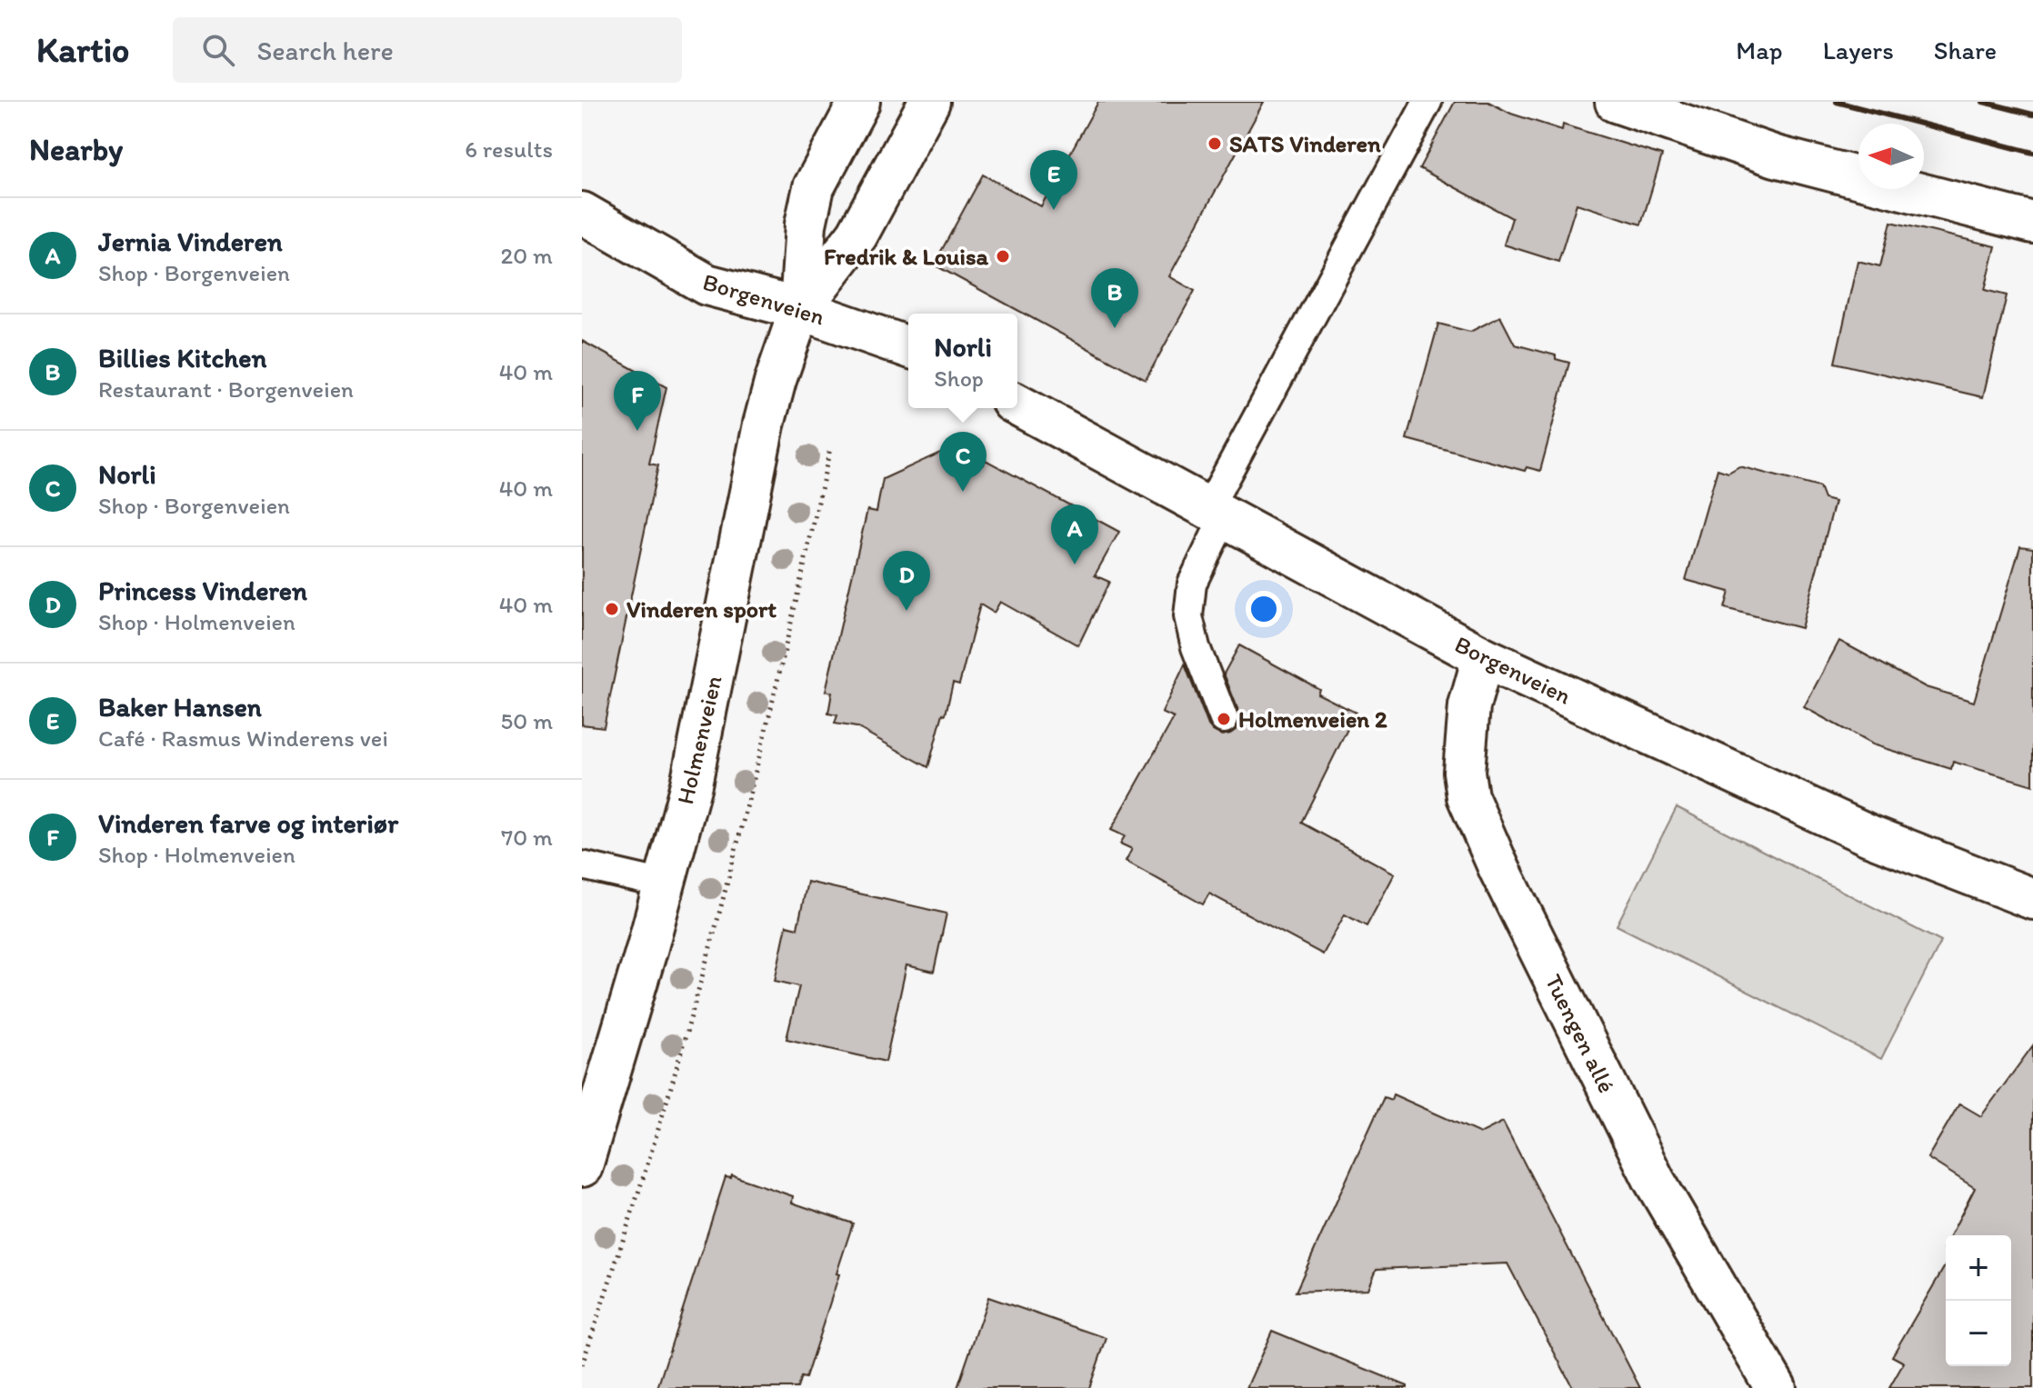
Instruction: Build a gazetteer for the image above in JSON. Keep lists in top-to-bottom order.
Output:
{
  "streets": {
    "street": ["Borgenveien", "Holmenveien", "Tuengen allé"]
  },
  "crossings": [
    ["Borgenveien", "Holmenveien"],
    ["Borgenveien", "Tuengen allé"]
  ],
  "places": [
    "SATS Vinderen",
    "Fredrik & Louisa",
    "Vinderen sport",
    "Holmenveien 2"
  ],
  "north": "left",
  "page": {
    "header": "Kartio",
    "search": "Search here",
    "nav": ["Map", "Layers", "Share"],
    "heading": ["Nearby", "6 results"],
    "pins": [
      "E",
      "B",
      "F",
      "C",
      "A",
      "D"
    ],
    "list": [
      {
        "mark": "A",
        "name": "Jernia Vinderen",
        "note": "Shop · Borgenveien",
        "value": "20 m"
      },
      {
        "mark": "B",
        "name": "Billies Kitchen",
        "note": "Restaurant · Borgenveien",
        "value": "40 m"
      },
      {
        "mark": "C",
        "name": "Norli",
        "note": "Shop · Borgenveien",
        "value": "40 m"
      },
      {
        "mark": "D",
        "name": "Princess Vinderen",
        "note": "Shop · Holmenveien",
        "value": "40 m"
      },
      {
        "mark": "E",
        "name": "Baker Hansen",
        "note": "Café · Rasmus Winderens vei",
        "value": "50 m"
      },
      {
        "mark": "F",
        "name": "Vinderen farve og interiør",
        "note": "Shop · Holmenveien",
        "value": "70 m"
      }
    ],
    "popup": ["Norli", "Shop"],
    "map_buttons": ["+", "−"]
  }
}
